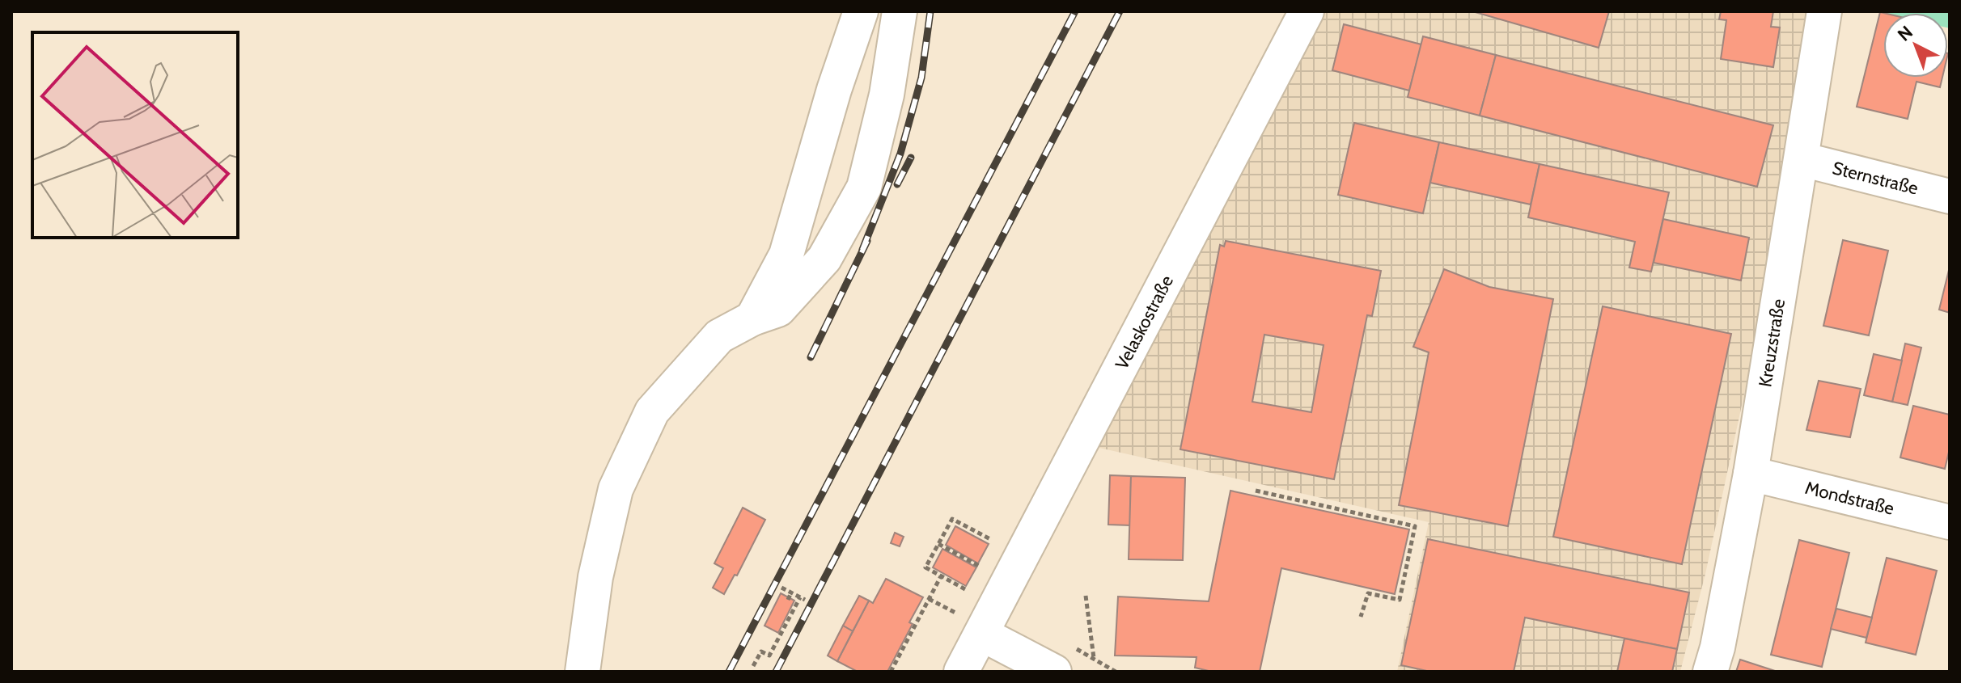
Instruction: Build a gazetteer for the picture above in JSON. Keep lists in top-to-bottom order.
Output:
{
  "streets": {
    "street": [
      "Sternstraße",
      "Velaskostraße",
      "Kreuzstraße",
      "Mondstraße"
    ]
  },
  "crossings": [
    ["Sternstraße", "Kreuzstraße"],
    ["Kreuzstraße", "Mondstraße"]
  ],
  "north": "top left"
}
